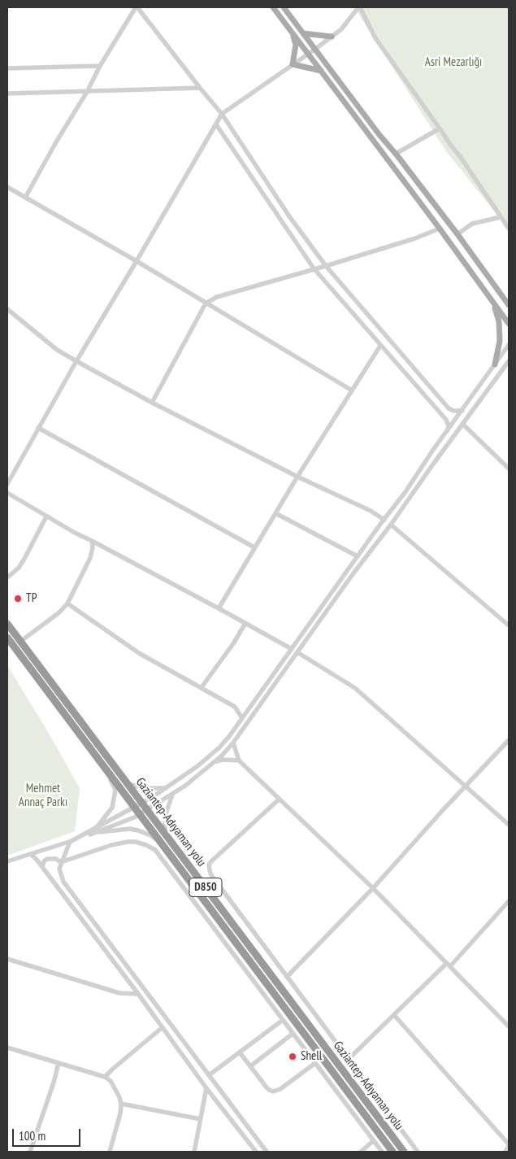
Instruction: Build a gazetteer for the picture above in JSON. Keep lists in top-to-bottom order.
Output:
{
  "streets": {
    "highway": ["Gaziantep-Adıyaman yolu", "D850"]
  },
  "parks": ["Asri Mezarlığı", "Mehmet Annaç Parkı"],
  "places": ["TP", "Shell"],
  "scale_bar": "100 m"
}
